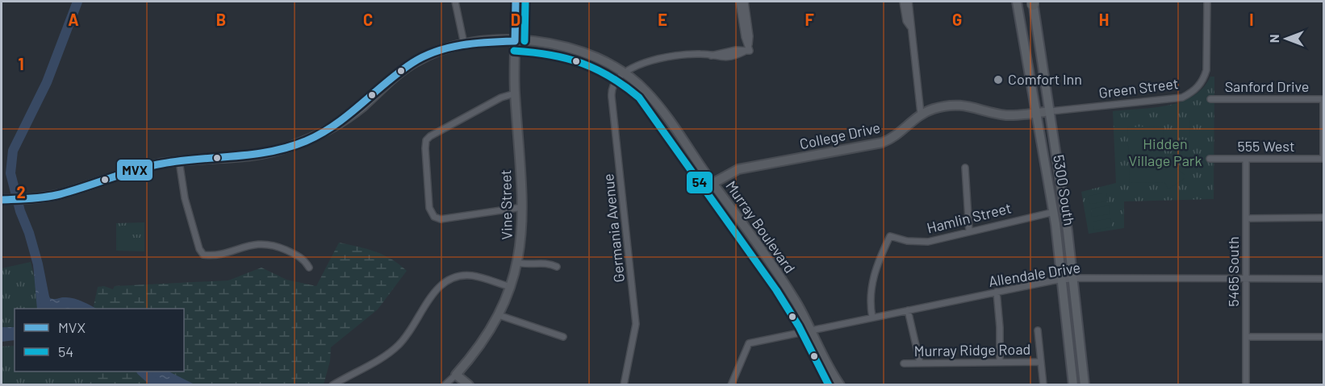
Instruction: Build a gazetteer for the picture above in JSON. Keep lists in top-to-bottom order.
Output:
{
  "streets": {
    "main road": [
      "College Drive",
      "5300 South",
      "Vine Street",
      "Murray Boulevard"
    ],
    "street": [
      "Sanford Drive",
      "Green Street",
      "555 West",
      "Hamlin Street",
      "Germania Avenue",
      "5465 South",
      "Allendale Drive",
      "Murray Ridge Road"
    ]
  },
  "crossings": [
    ["Green Street", "College Drive"],
    ["Green Street", "5300 South"],
    ["College Drive", "5300 South"],
    ["College Drive", "Murray Boulevard"],
    ["555 West", "5465 South"],
    ["5300 South", "Hamlin Street"],
    ["5300 South", "Allendale Drive"],
    ["Vine Street", "Murray Boulevard"],
    ["Hamlin Street", "Allendale Drive"],
    ["Murray Boulevard", "Germania Avenue"],
    ["Murray Boulevard", "Allendale Drive"],
    ["5465 South", "Allendale Drive"]
  ],
  "parks": ["Hidden Village Park"],
  "places": ["Comfort Inn"],
  "lines": ["transit line MVX", "transit line 54"],
  "legend": ["MVX", "54"],
  "north": "left",
  "grid": {
    "columns": [
      "A",
      "B",
      "C",
      "D",
      "E",
      "F",
      "G",
      "H",
      "I"
    ],
    "rows": ["1", "2"]
  }
}
